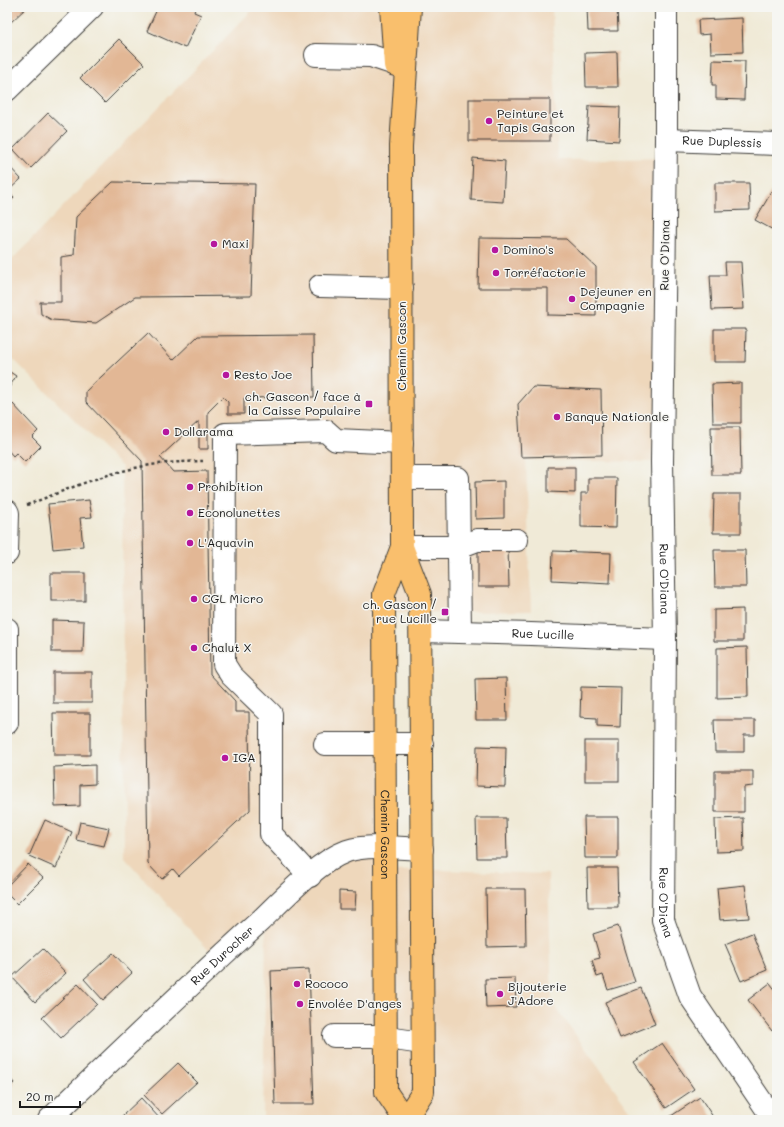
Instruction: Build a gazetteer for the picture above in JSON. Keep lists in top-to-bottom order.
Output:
{
  "streets": {
    "main road": ["Chemin Gascon"],
    "street": [
      "Rue Duplessis",
      "Rue O'Diana",
      "Rue Lucille",
      "Rue Durocher"
    ]
  },
  "crossings": [
    ["Rue Duplessis", "Rue O'Diana"],
    ["Rue O'Diana", "Rue Lucille"],
    ["Chemin Gascon", "Rue Lucille"],
    ["Chemin Gascon", "Rue Durocher"]
  ],
  "places": {
    "other": [
      "Peinture et Tapis Gascon",
      "Maxi",
      "Domino's",
      "Torréfactorie",
      "Dejeuner en Compagnie",
      "Resto Joe",
      "Banque Nationale",
      "Dollarama",
      "Prohibition",
      "Econolunettes",
      "L'Aquavin",
      "CGL Micro",
      "Chalut X",
      "IGA",
      "Rococo",
      "Bijouterie J'Adore",
      "Envolée D'anges"
    ],
    "transit": ["ch. Gascon / face à la Caisse Populaire", "ch. Gascon / rue Lucille"]
  },
  "scale_bar": "20 m"
}
